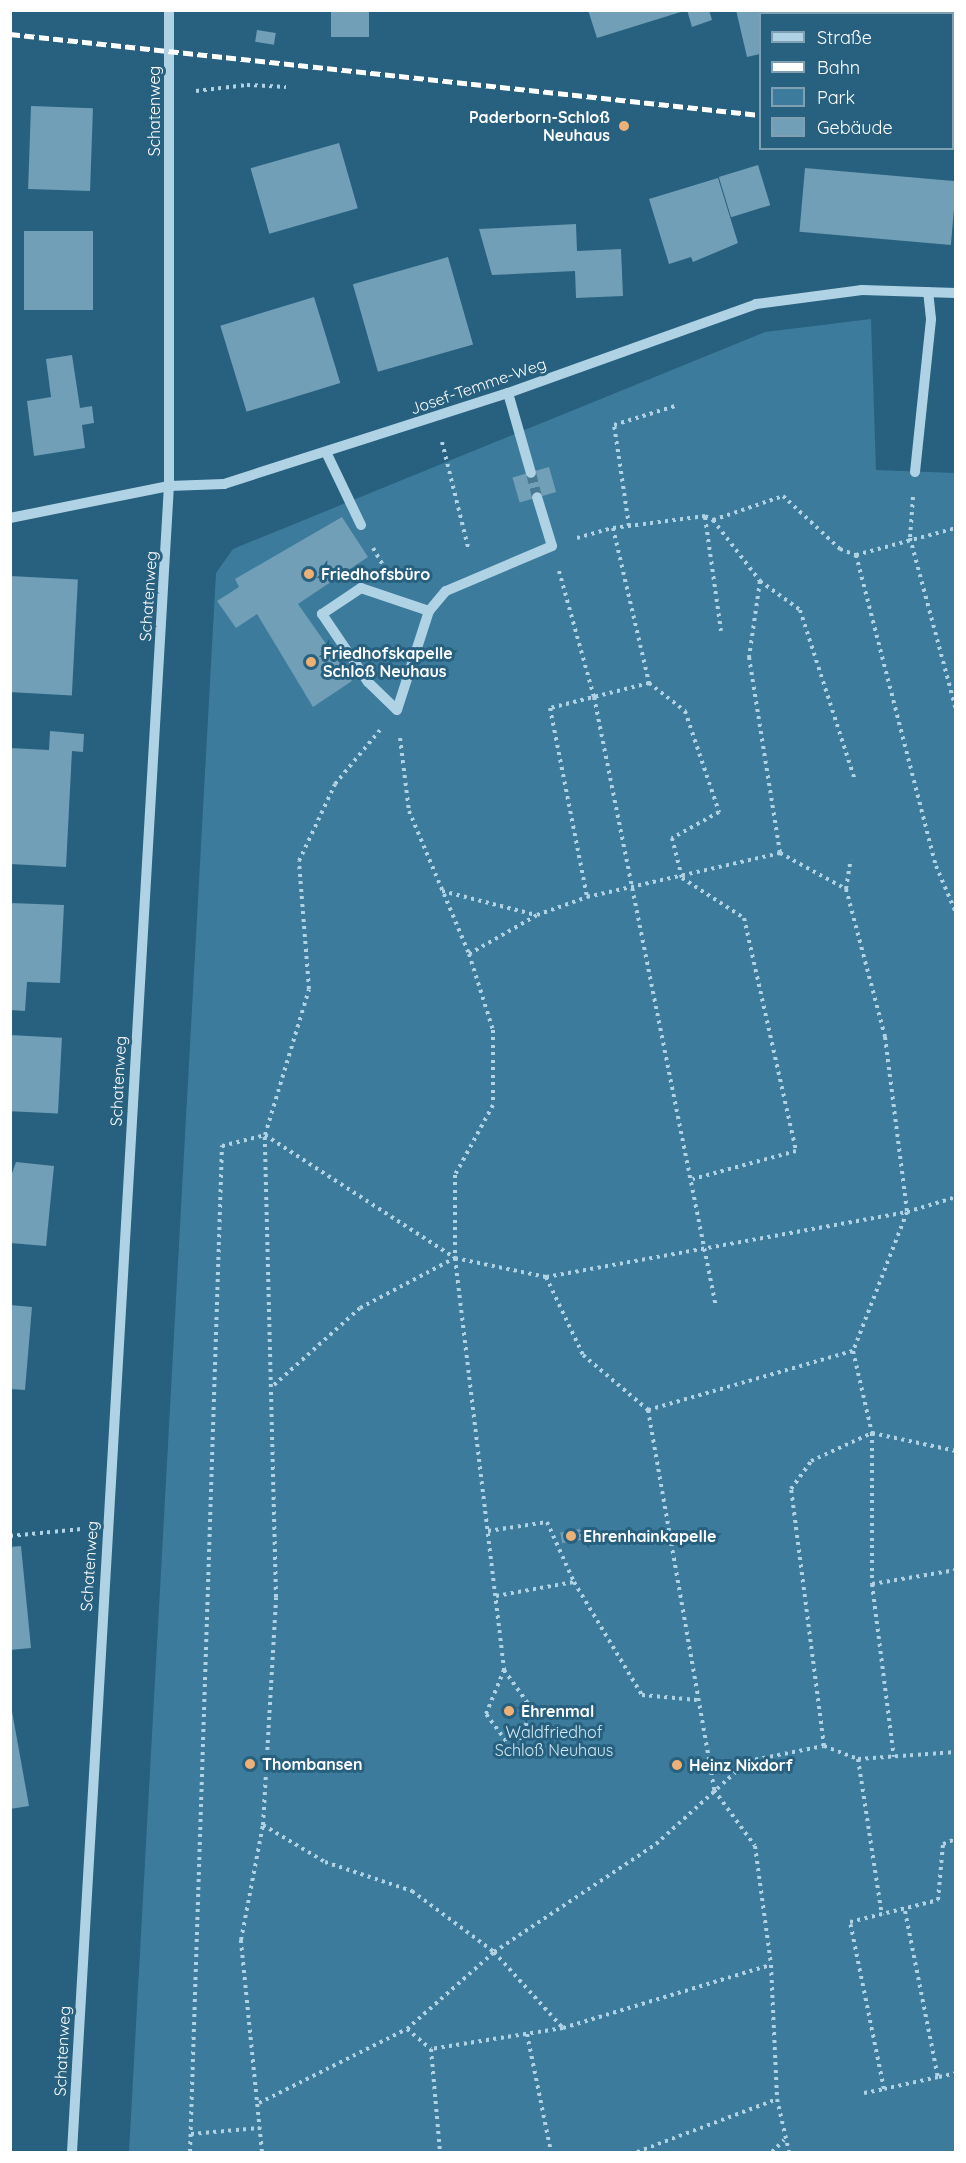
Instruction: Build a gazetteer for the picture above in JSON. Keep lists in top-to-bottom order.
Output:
{
  "streets": {
    "street": ["Schatenweg", "Josef-Temme-Weg"]
  },
  "crossings": [
    ["Schatenweg", "Josef-Temme-Weg"]
  ],
  "parks": ["Waldfriedhof Schloß Neuhaus"],
  "places": [
    "Paderborn-Schloß Neuhaus",
    "Friedhofsbüro",
    "Friedhofskapelle Schloß Neuhaus",
    "Ehrenhainkapelle",
    "Ehrenmal",
    "Thombansen",
    "Heinz Nixdorf"
  ],
  "legend": [
    "Straße",
    "Bahn",
    "Park",
    "Gebäude"
  ]
}
